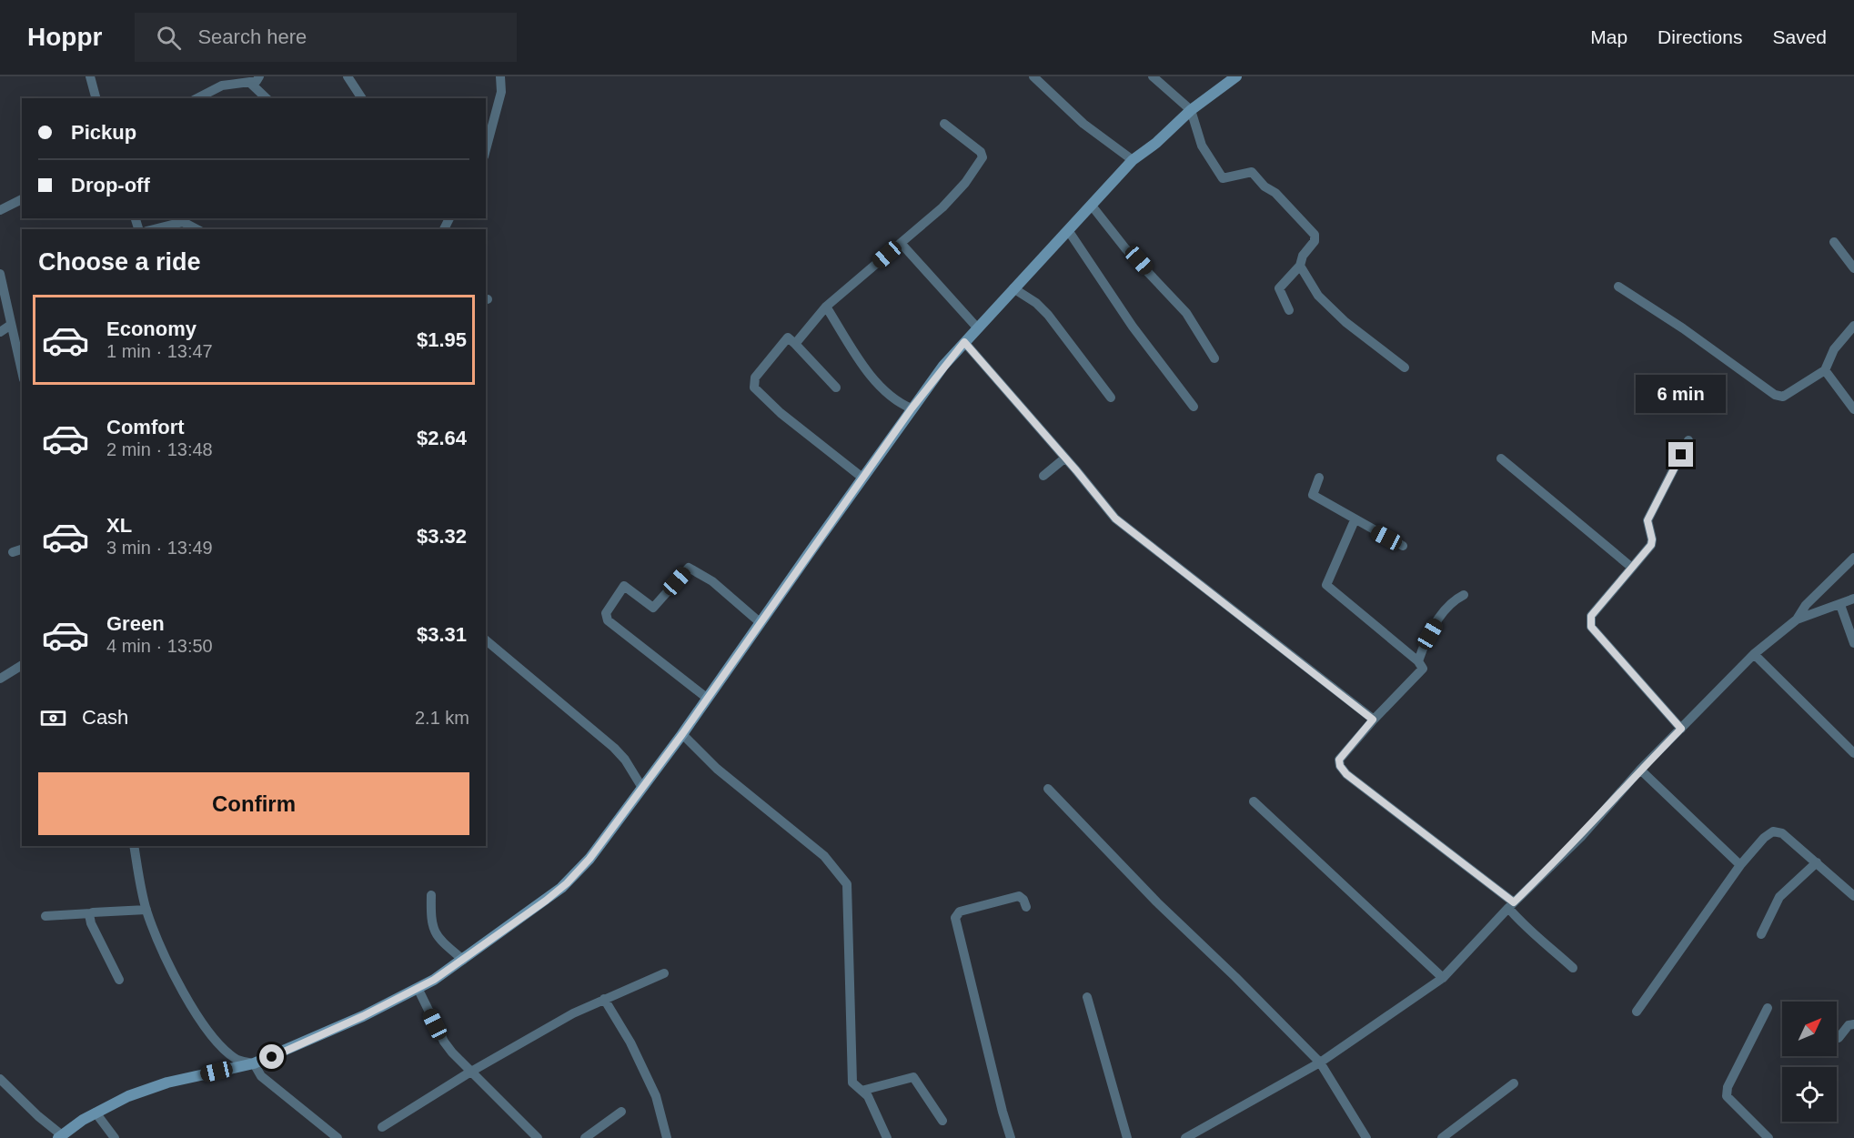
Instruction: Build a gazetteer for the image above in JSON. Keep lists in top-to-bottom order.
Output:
{
  "north": "top right",
  "page": {
    "header": "Hoppr",
    "search": "Search here",
    "nav": ["Map", "Directions", "Saved"],
    "banner": ["Pickup", "Drop-off"],
    "heading": "Choose a ride",
    "list": [
      {
        "name": "Economy",
        "note": "1 min · 13:47",
        "value": "$1.95"
      },
      {
        "name": "Comfort",
        "note": "2 min · 13:48",
        "value": "$2.64"
      },
      {
        "name": "XL",
        "note": "3 min · 13:49",
        "value": "$3.32"
      },
      {
        "name": "Green",
        "note": "4 min · 13:50",
        "value": "$3.31"
      }
    ],
    "bubble": "6 min",
    "pay": ["Cash", "2.1 km"],
    "buttons": "Confirm"
  }
}
